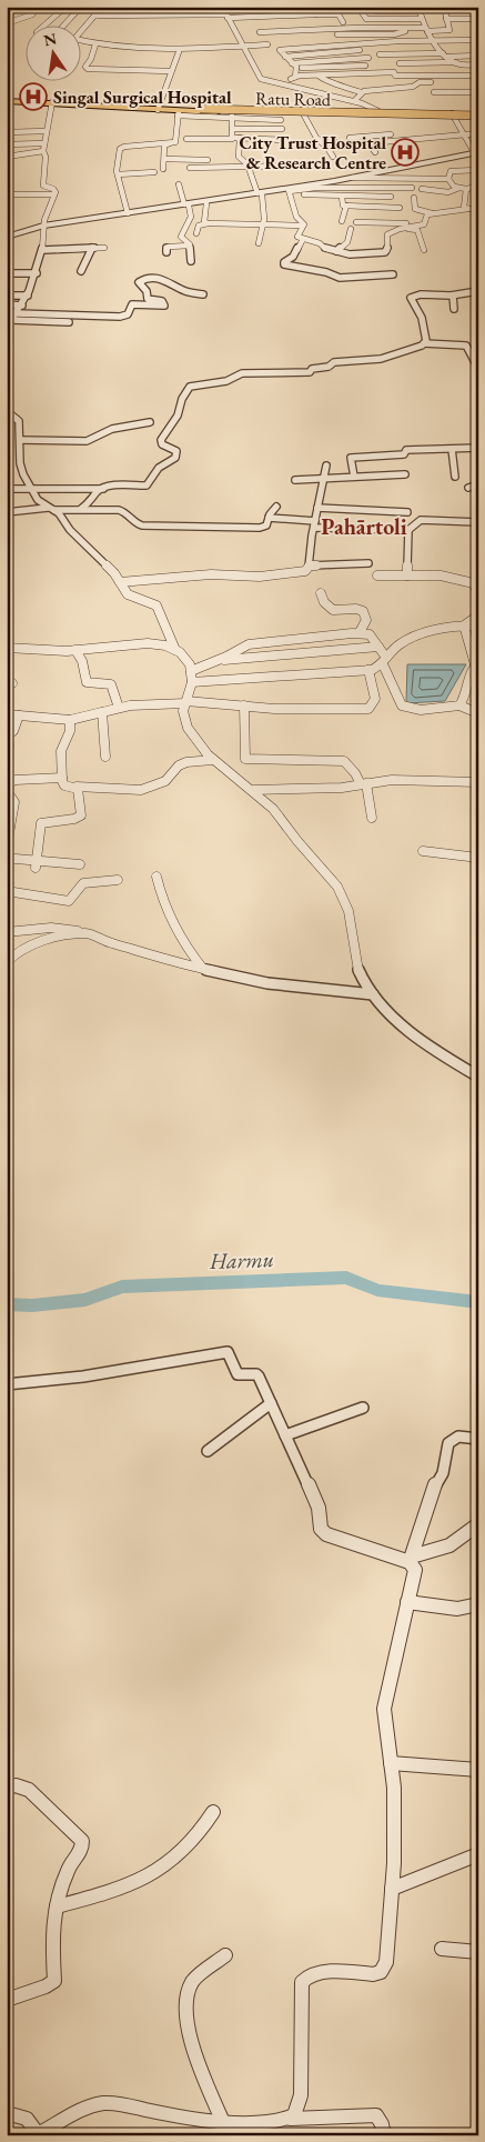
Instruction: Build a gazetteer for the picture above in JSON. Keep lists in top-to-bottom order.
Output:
{
  "streets": {
    "main road": ["Ratu Road"]
  },
  "districts": ["Pahārtoli"],
  "water": ["Harmu"],
  "places": {
    "hospital": ["Singal Surgical Hospital", "City Trust Hospital & Research Centre"]
  },
  "north": "top"
}
